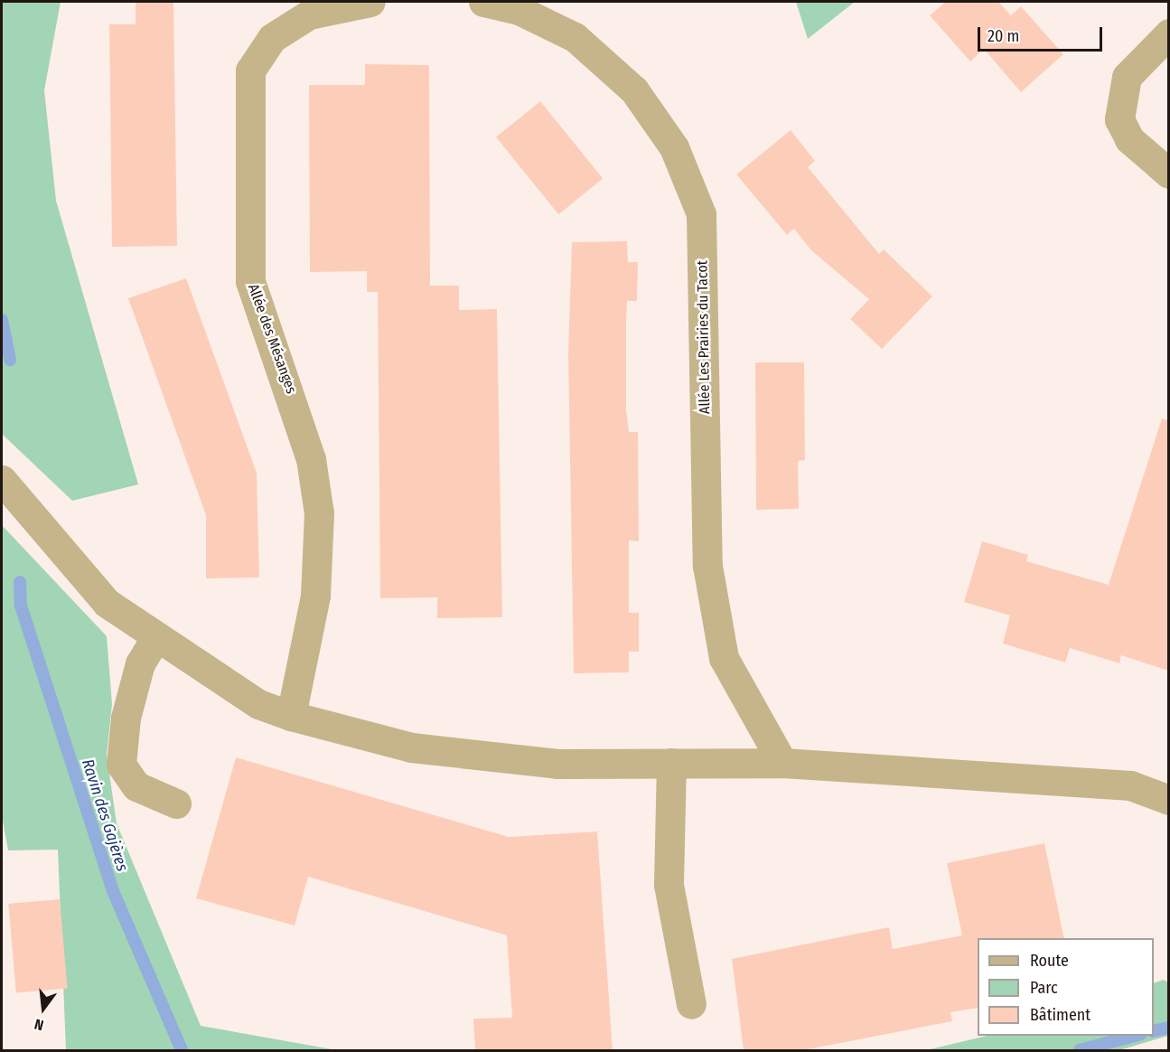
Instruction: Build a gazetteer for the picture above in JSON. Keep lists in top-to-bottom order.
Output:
{
  "streets": {
    "street": ["Allée Les Prairies du Tacot", "Allée des Mésanges"]
  },
  "water": ["Ravin des Gajères"],
  "legend": ["Route", "Parc", "Bâtiment"],
  "scale_bar": "20 m",
  "north": "bottom"
}
